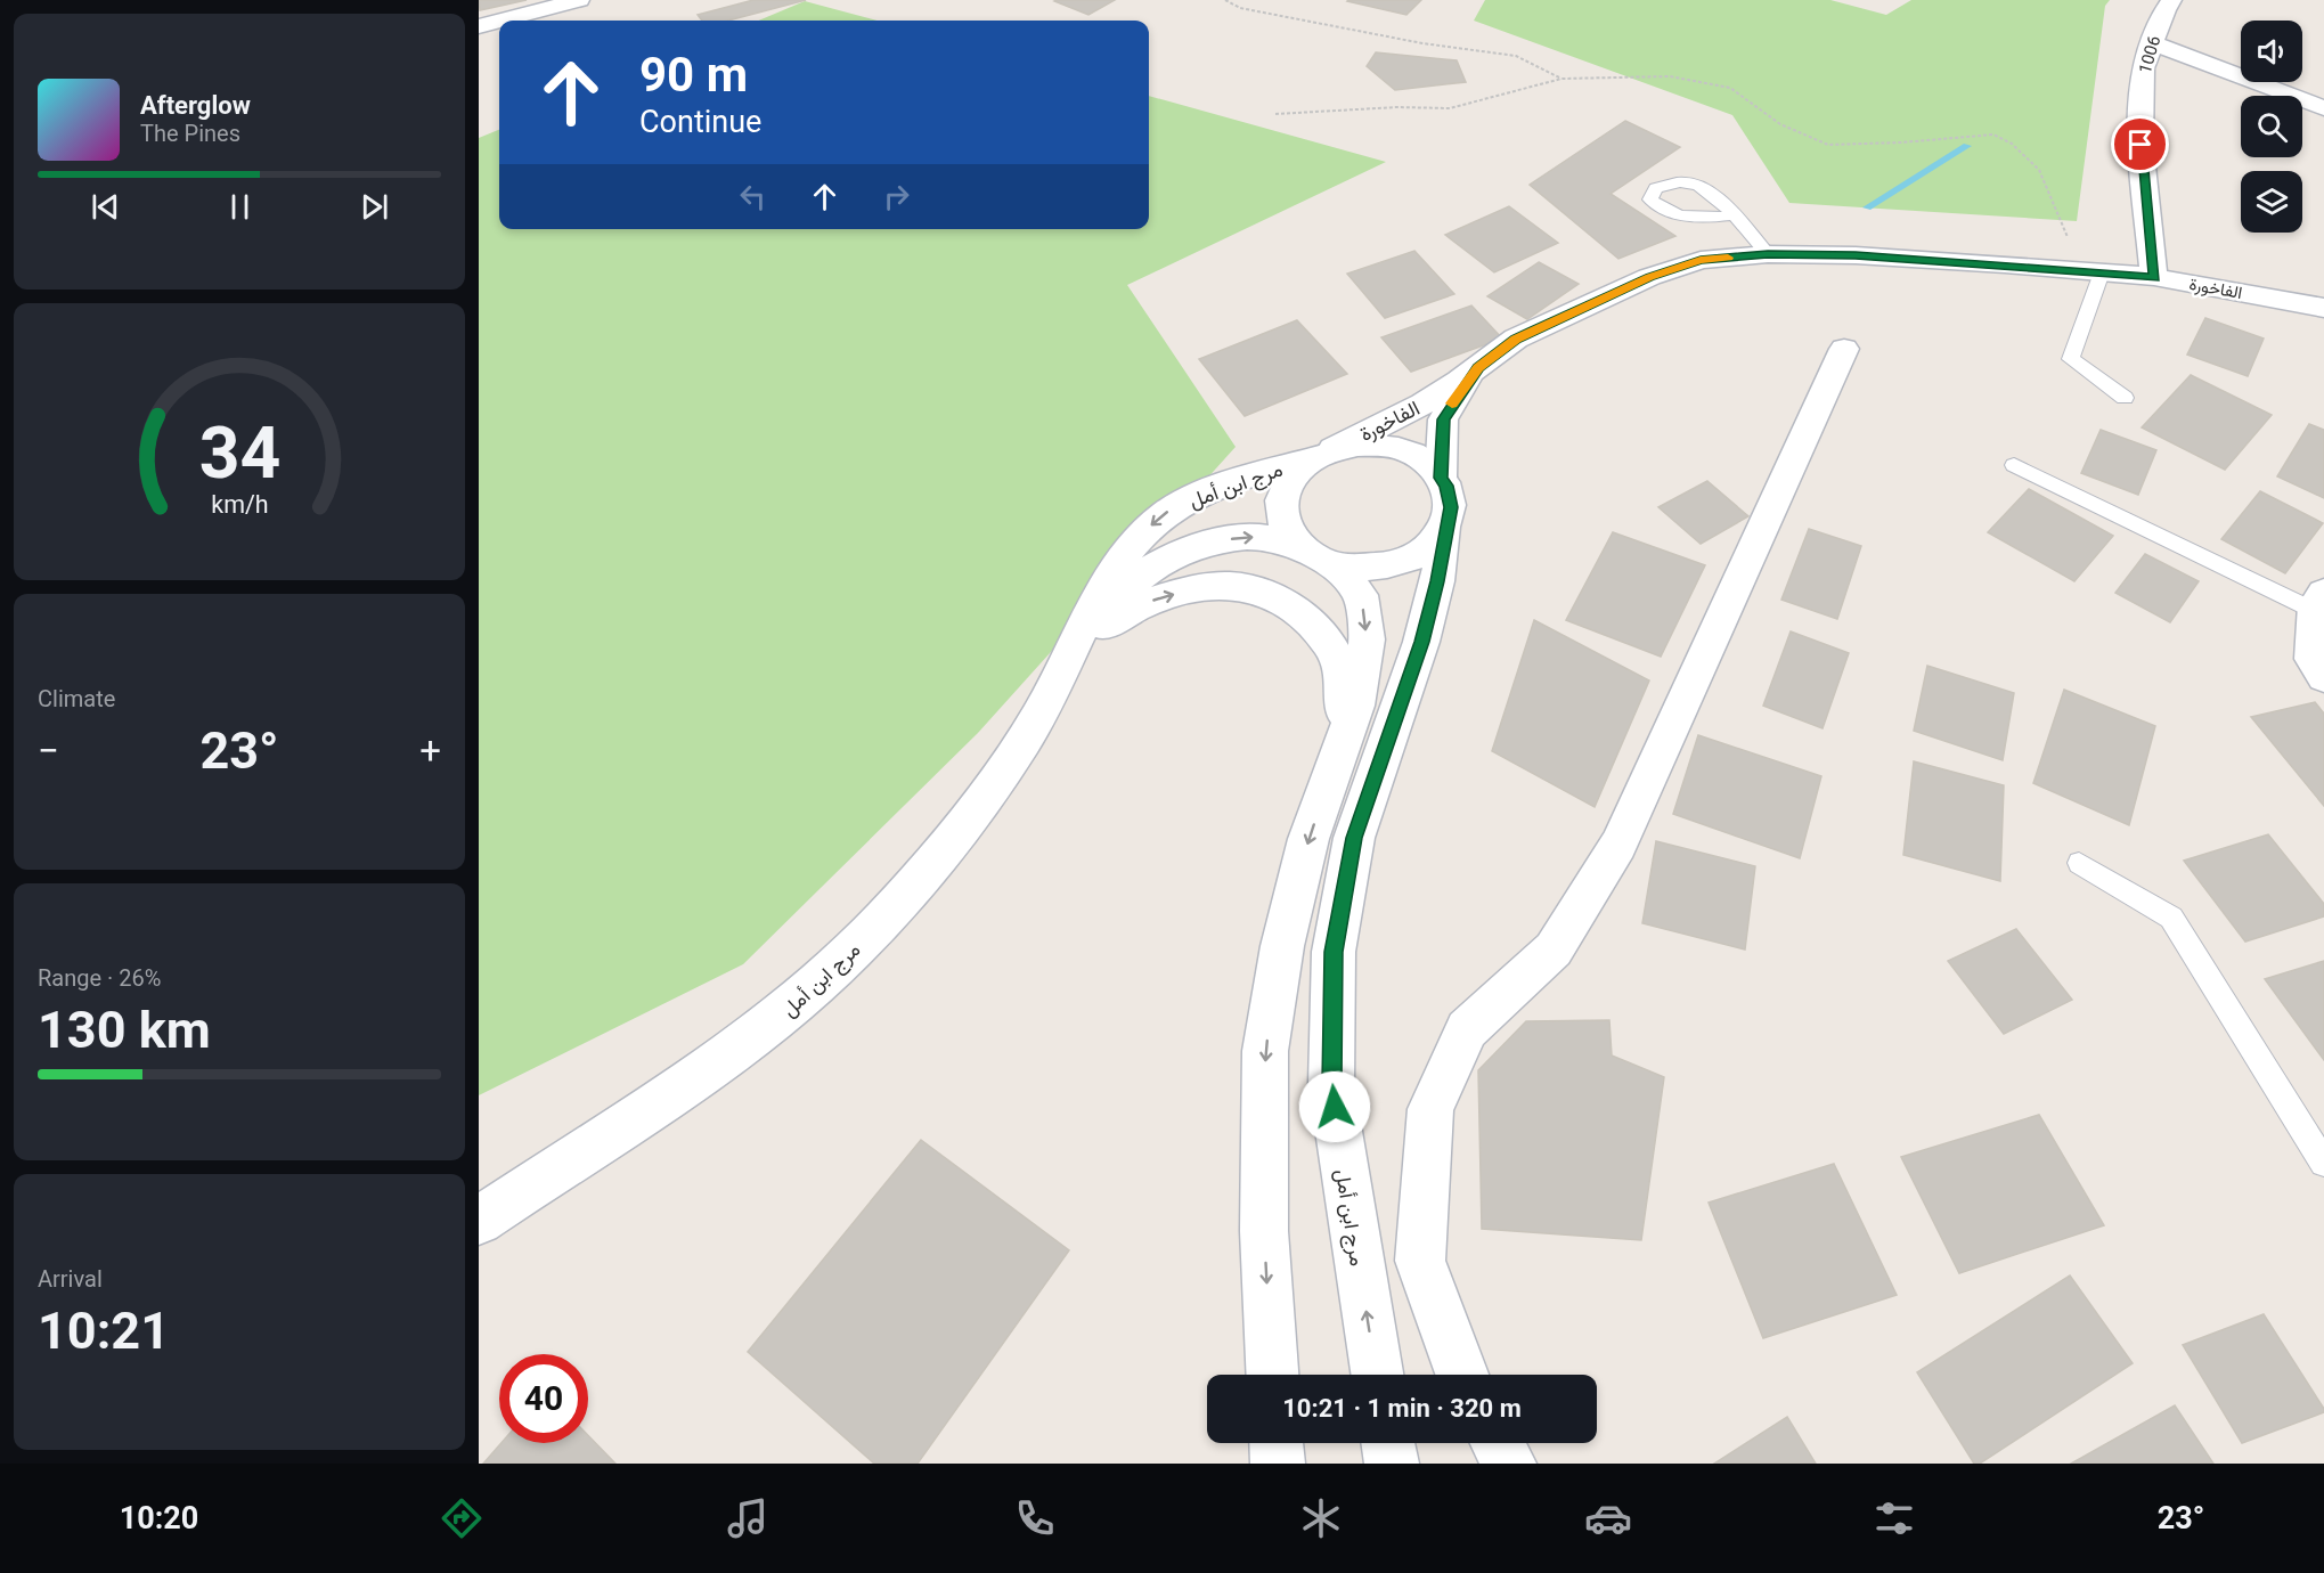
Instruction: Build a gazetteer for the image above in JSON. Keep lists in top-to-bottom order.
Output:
{
  "streets": {
    "street": ["1006", "الفاخورة", "مرج ابن أمل"]
  },
  "crossings": [
    ["1006", "الفاخورة"],
    ["الفاخورة", "مرج ابن أمل"]
  ],
  "page": {
    "turn": ["90 m", "Continue"],
    "song": ["Afterglow", "The Pines"],
    "tile": [
      "Climate",
      ["Range · 26%", "130 km"],
      ["Arrival", "10:21"]
    ],
    "heat": ["−", "23°", "+"],
    "limit": "40",
    "trip": "10:21 · 1 min · 320 m",
    "tabs": ["10:20", "23°"],
    "gauge": ["34", "km/h"]
  }
}
